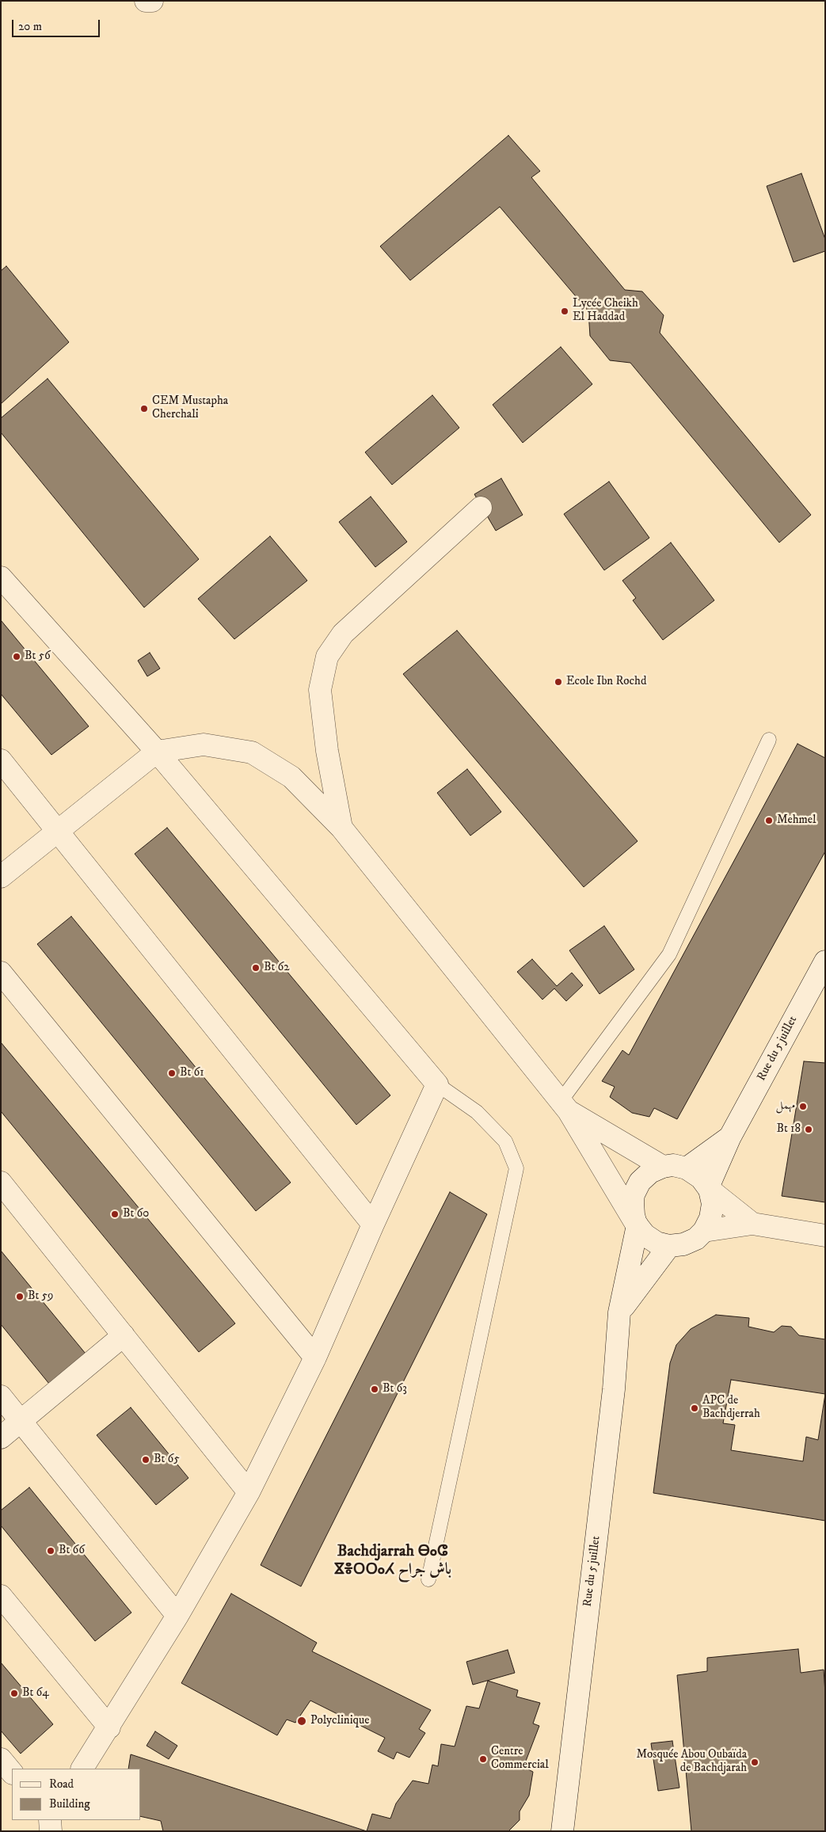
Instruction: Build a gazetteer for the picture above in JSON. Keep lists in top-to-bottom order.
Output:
{
  "streets": {
    "street": ["Rue du 5 juillet"]
  },
  "districts": ["Bachdjarrah ⴱⴰⵛ ⴵⴻⵔⵔⴰⵃ باش جراح"],
  "places": [
    "Lycée Cheikh El Haddad",
    "CEM Mustapha Cherchali",
    "Bt 56",
    "Ecole Ibn Rochd",
    "Mehmel",
    "Bt 62",
    "Bt 61",
    "مهمل",
    "Bt 18",
    "Bt 60",
    "Bt 59",
    "Bt 63",
    "APC de Bachdjerrah",
    "Bt 65",
    "Bt 66",
    "Bt 64",
    "Polyclinique",
    "Centre Commercial",
    "Mosquée Abou Oubaïda de Bachdjarah"
  ],
  "legend": ["Road", "Building"],
  "scale_bar": "20 m"
}
